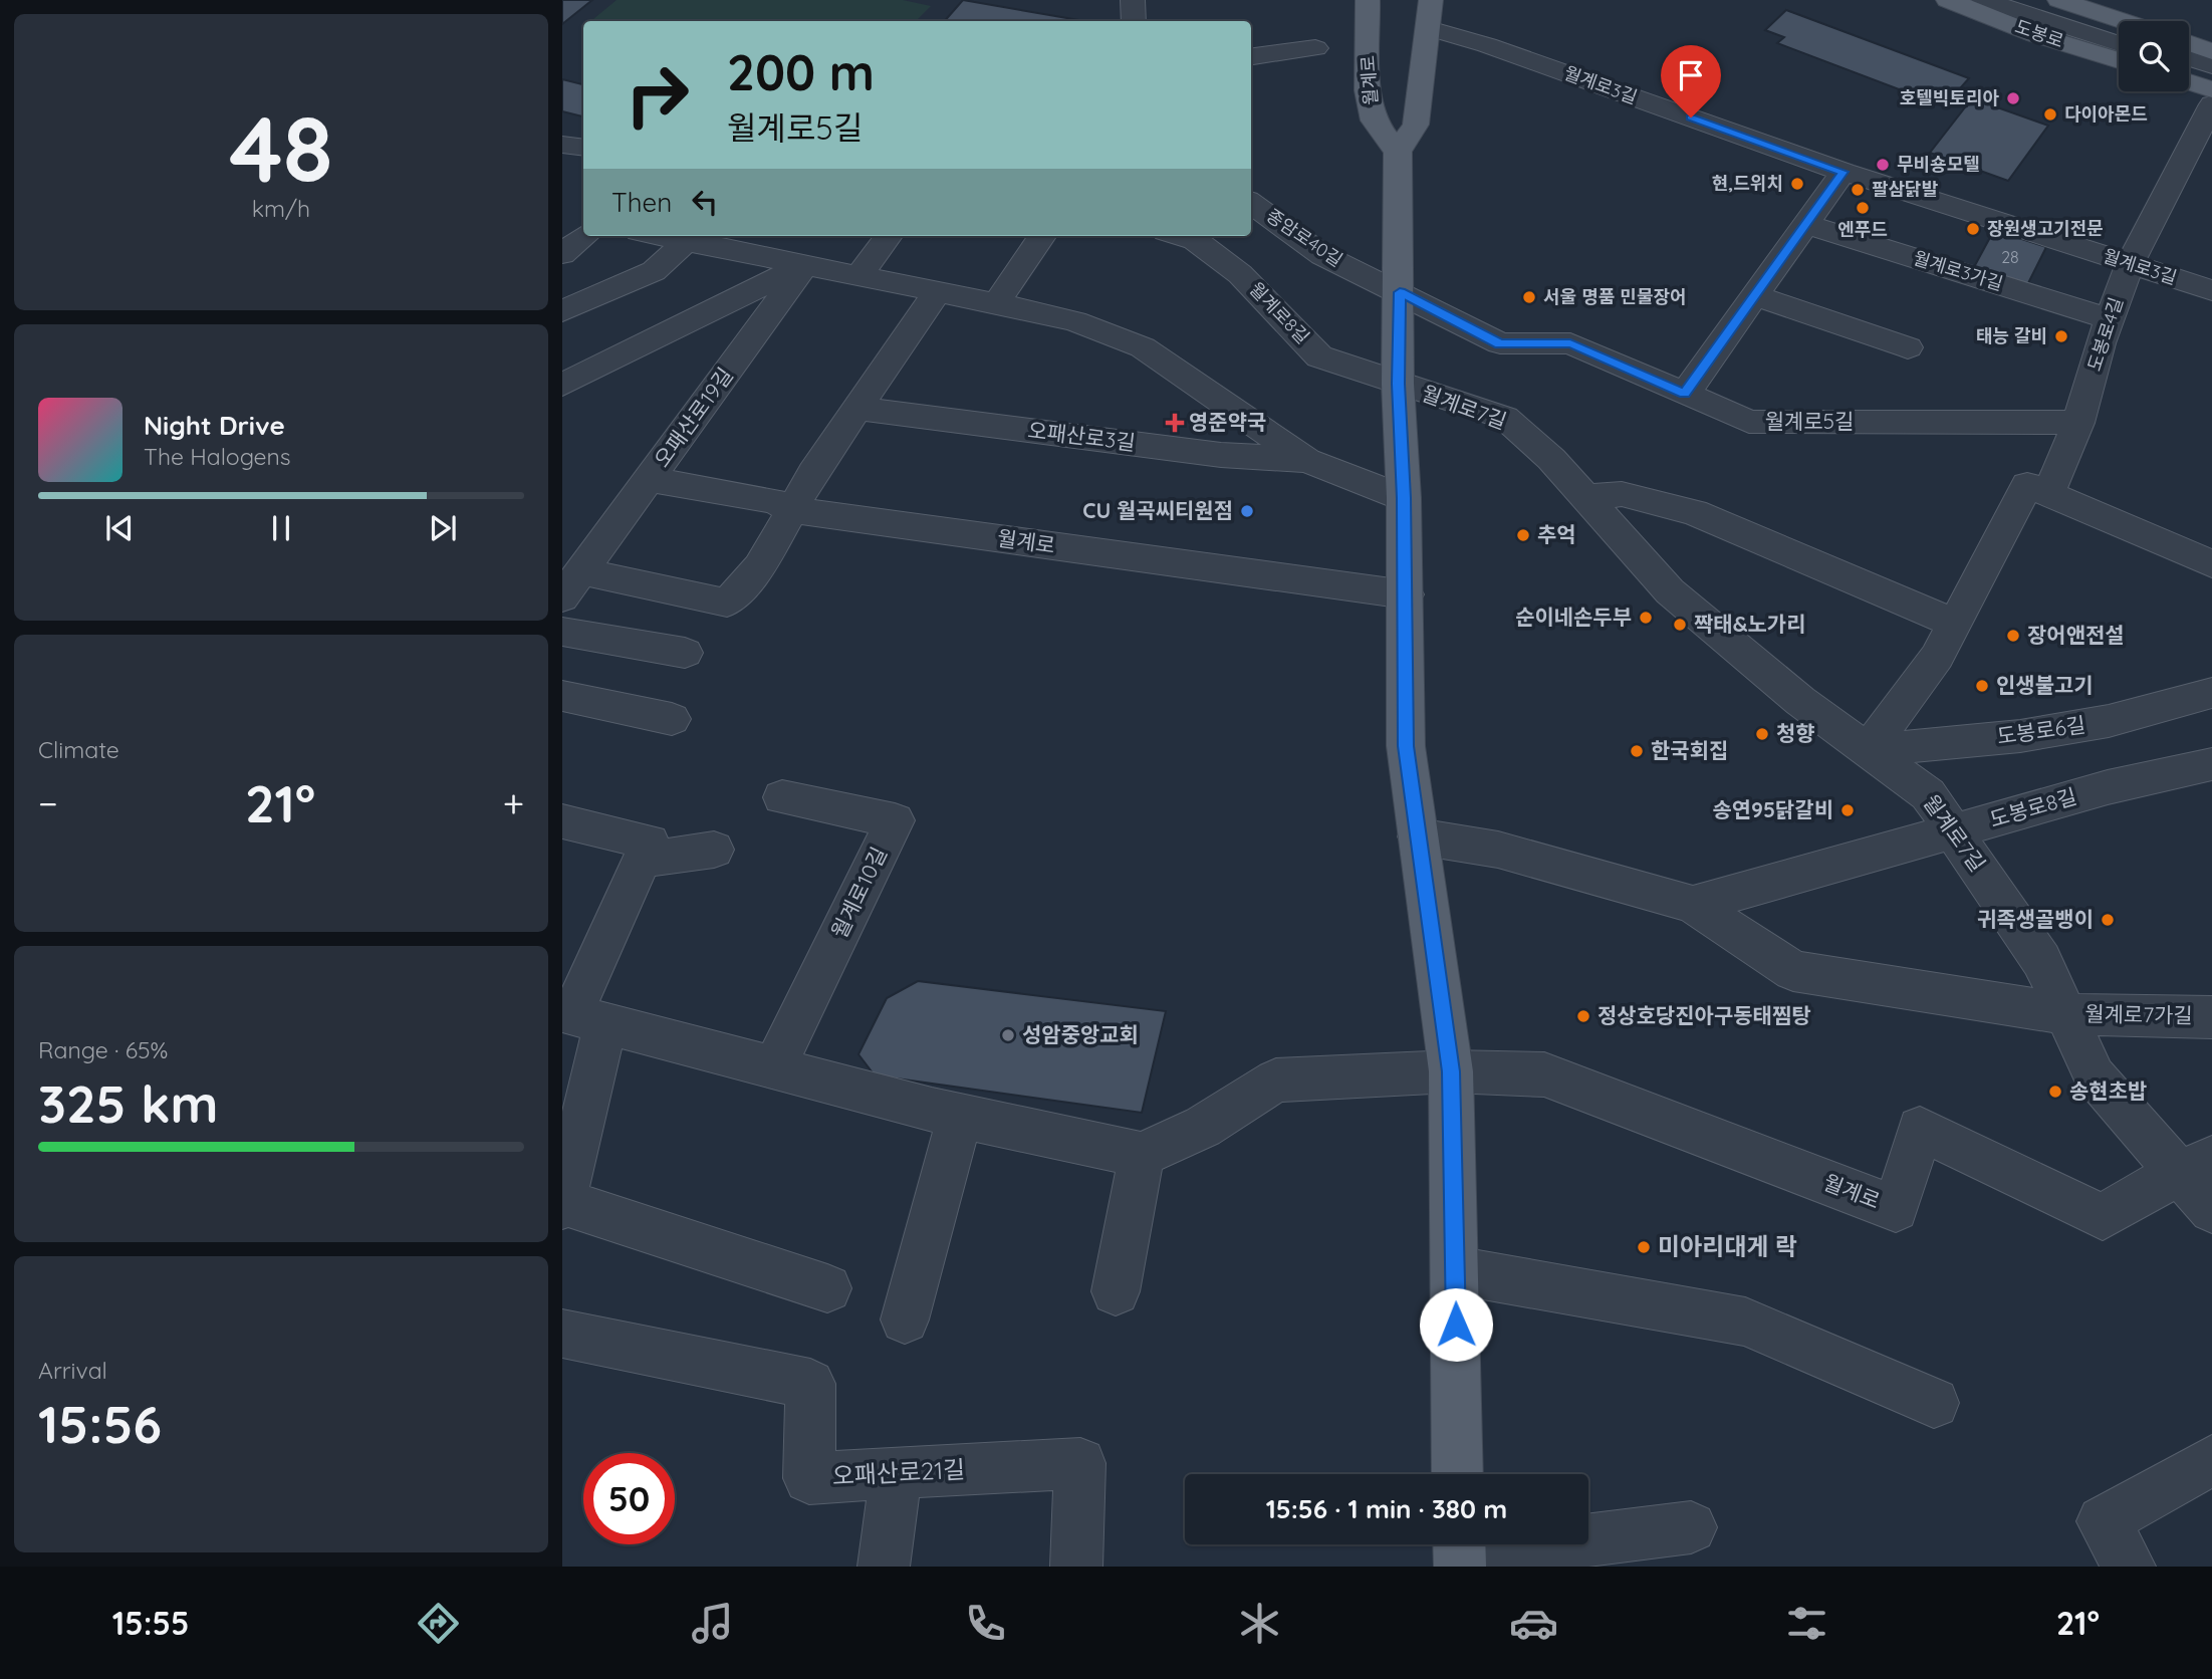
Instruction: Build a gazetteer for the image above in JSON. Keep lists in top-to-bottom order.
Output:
{
  "streets": {
    "main road": ["도봉로", "월계로"],
    "street": [
      "월계로3길",
      "종암로40길",
      "월계로3가길",
      "월계로8길",
      "도봉로4길",
      "월계로7길",
      "오패산로19길",
      "월계로5길",
      "오패산로3길",
      "도봉로6길",
      "도봉로8길",
      "월계로10길",
      "월계로7가길",
      "오패산로21길"
    ]
  },
  "crossings": [
    ["월계로", "월계로7길"],
    ["월계로", "오패산로19길"],
    ["월계로3길", "도봉로4길"],
    ["종암로40길", "월계로5길"],
    ["월계로3가길", "도봉로4길"],
    ["월계로8길", "월계로7길"],
    ["도봉로4길", "월계로5길"],
    ["월계로7길", "도봉로6길"],
    ["월계로7길", "도봉로8길"],
    ["월계로7길", "월계로7가길"],
    ["오패산로19길", "오패산로3길"]
  ],
  "places": {
    "other": [
      "호텔빅토리아",
      "다이아몬드",
      "무비숑모텔",
      "현,드위치",
      "팔삼닭발",
      "엔푸드",
      "장원생고기전문",
      "서울 명품 민물장어",
      "태능 갈비",
      "CU 월곡씨티원점",
      "추억",
      "순이네손두부",
      "짝태&노가리",
      "장어앤전설",
      "인생불고기",
      "청향",
      "한국회집",
      "송연95닭갈비",
      "귀족생골뱅이",
      "정상호당진아구동태찜탕",
      "성암중앙교회",
      "송현초밥",
      "미아리대게 락"
    ],
    "health": ["영준약국"]
  },
  "house_numbers": ["28"],
  "page": {
    "tile": [
      ["48", "km/h"],
      "Climate",
      ["Range · 65%", "325 km"],
      ["Arrival", "15:56"]
    ],
    "turn": ["200 m", "월계로5길"],
    "then": "Then",
    "song": ["Night Drive", "The Halogens"],
    "heat": ["−", "21°", "+"],
    "limit": "50",
    "trip": "15:56 · 1 min · 380 m",
    "tabs": ["15:55", "21°"]
  }
}
